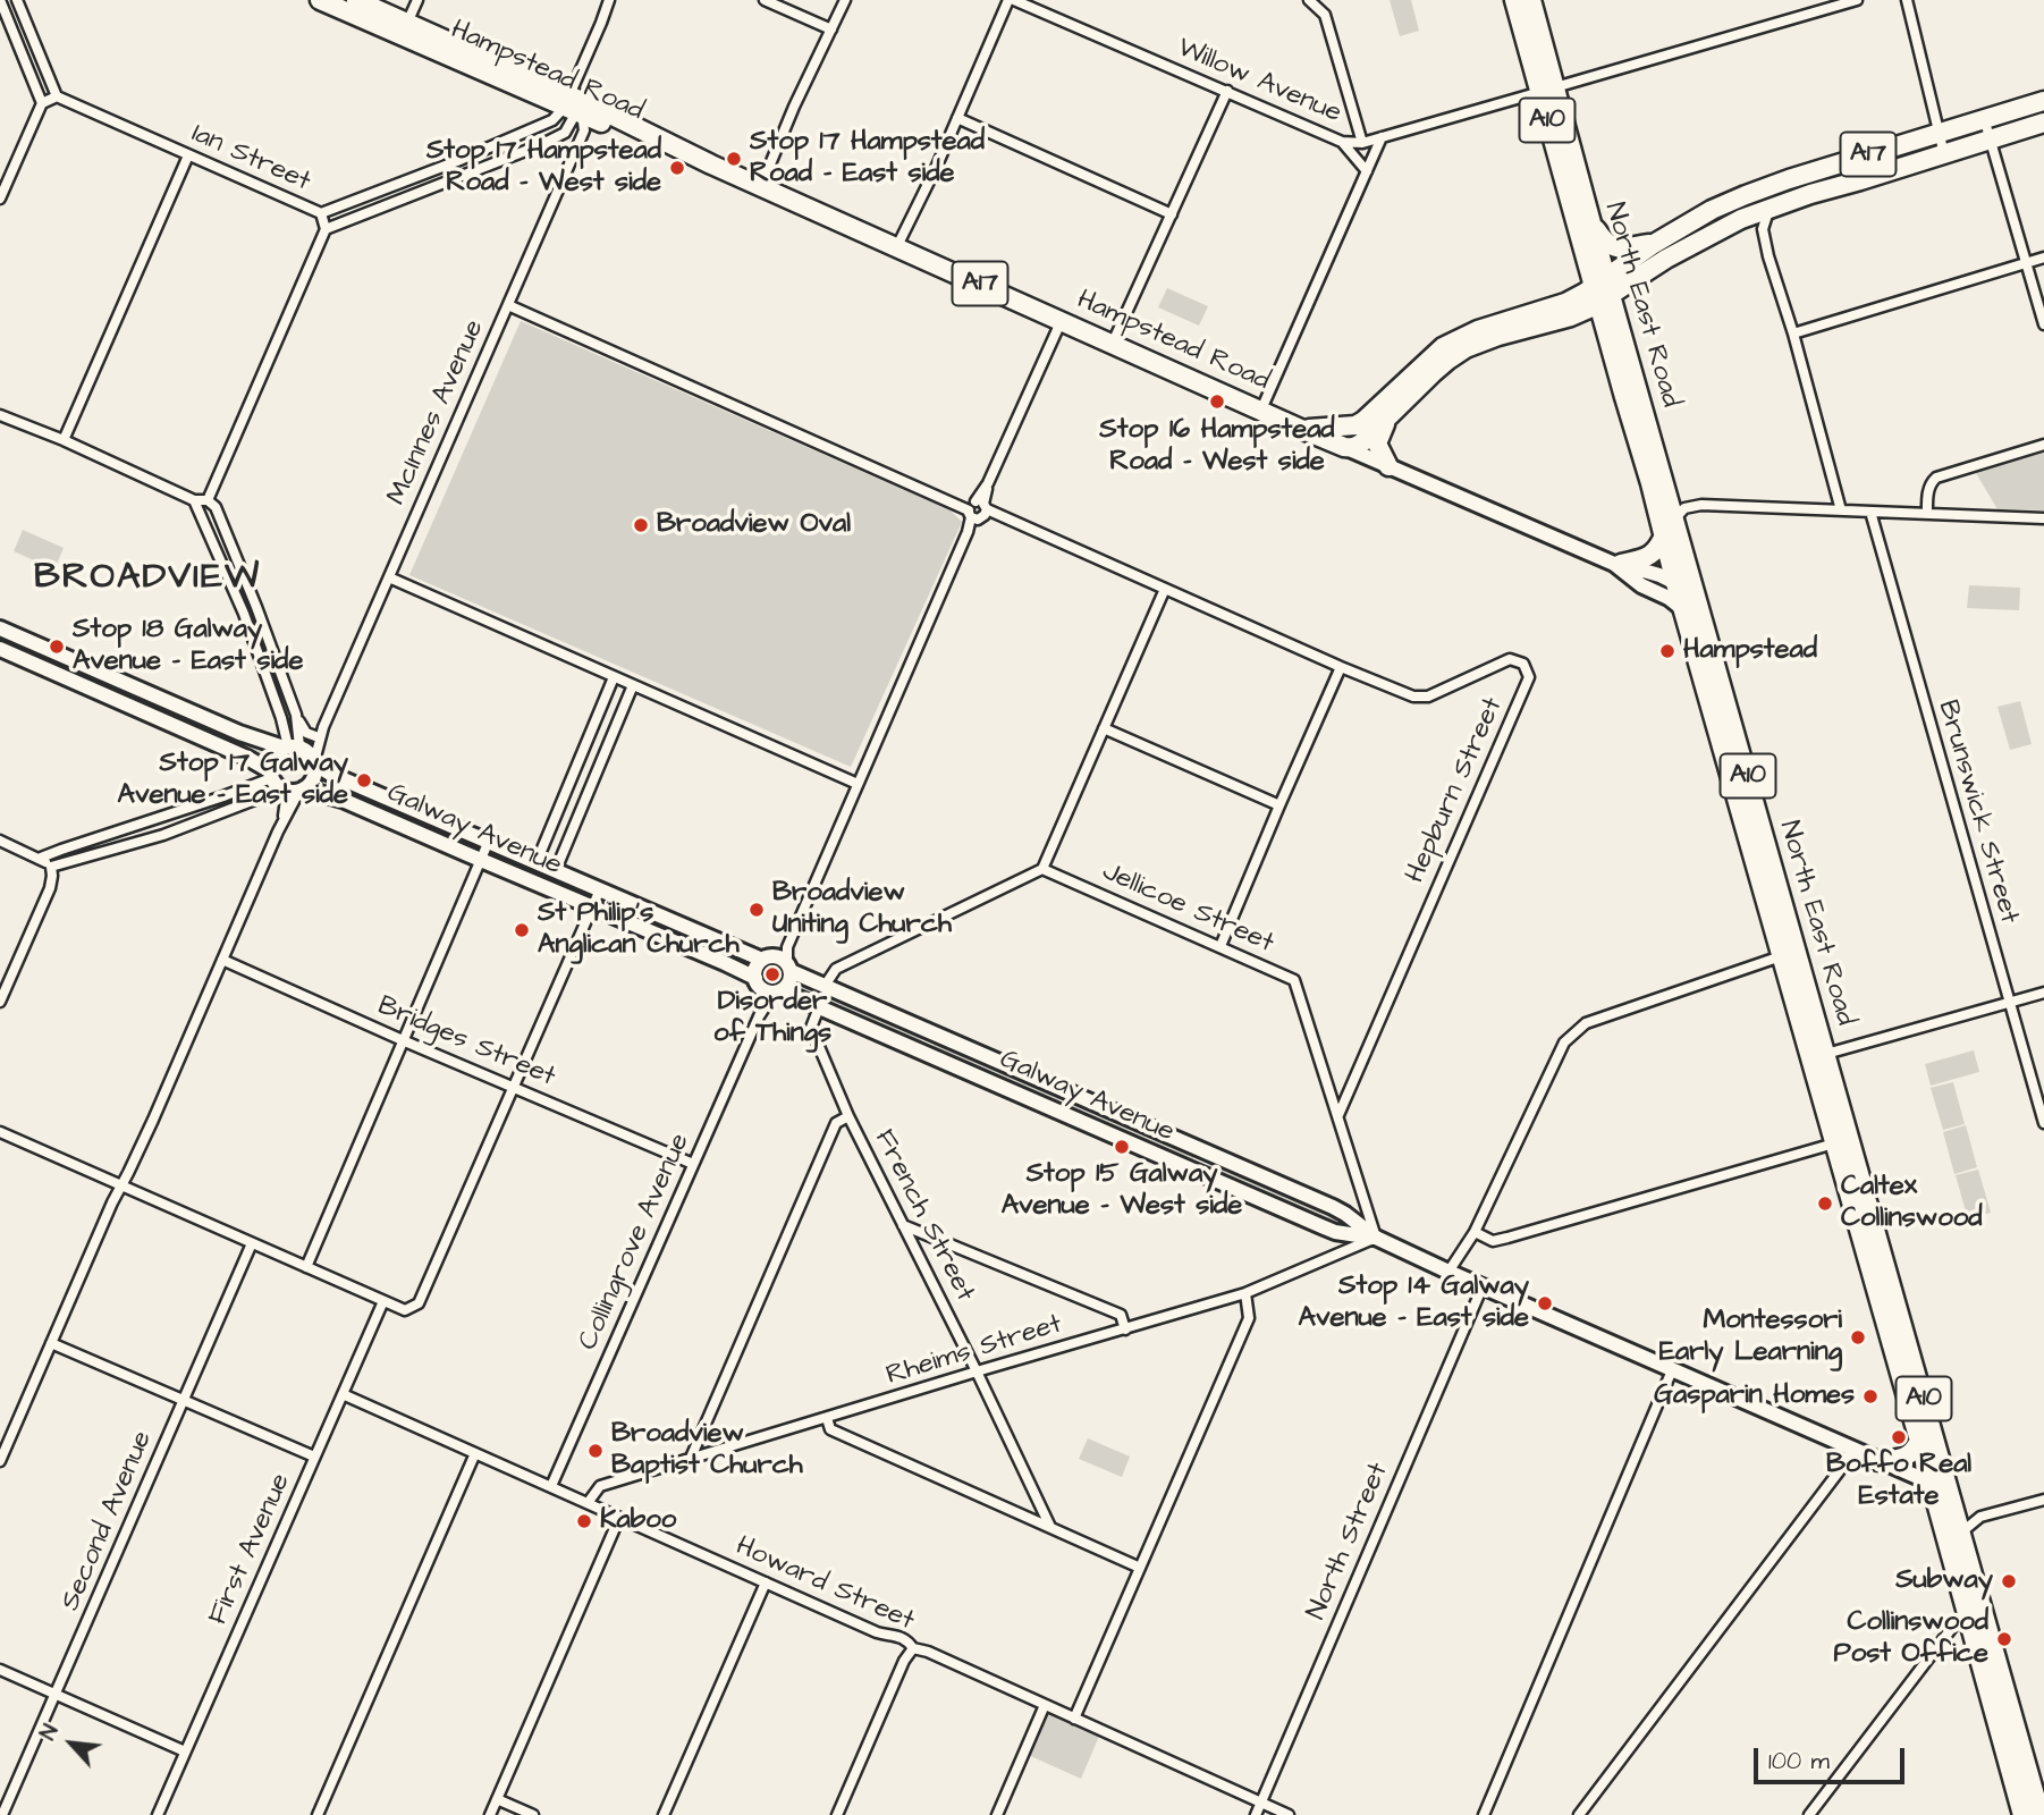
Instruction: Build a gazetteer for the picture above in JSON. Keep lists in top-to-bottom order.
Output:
{
  "streets": {
    "highway": [
      "Hampstead Road",
      "A10",
      "A17",
      "North East Road"
    ],
    "street": [
      "Willow Avenue",
      "Ian Street",
      "McInnes Avenue",
      "Hepburn Street",
      "Brunswick Street",
      "Galway Avenue",
      "Jellicoe Street",
      "Bridges Street",
      "French Street",
      "Collingrove Avenue",
      "Rheims Street",
      "Second Avenue",
      "North Street",
      "First Avenue",
      "Howard Street"
    ]
  },
  "crossings": [
    ["Hampstead Road", "A17"],
    ["Hampstead Road", "Ian Street"],
    ["Hampstead Road", "North East Road"],
    ["Hampstead Road", "McInnes Avenue"],
    ["Willow Avenue", "North East Road"],
    ["A17", "North East Road"],
    ["Ian Street", "McInnes Avenue"],
    ["North East Road", "Galway Avenue"],
    ["McInnes Avenue", "Hepburn Street"],
    ["McInnes Avenue", "Galway Avenue"],
    ["Hepburn Street", "Jellicoe Street"],
    ["Galway Avenue", "Jellicoe Street"],
    ["Galway Avenue", "French Street"],
    ["Galway Avenue", "Collingrove Avenue"],
    ["Galway Avenue", "Rheims Street"],
    ["Galway Avenue", "North Street"],
    ["Jellicoe Street", "Rheims Street"],
    ["Bridges Street", "Collingrove Avenue"],
    ["French Street", "Rheims Street"],
    ["Collingrove Avenue", "Howard Street"],
    ["Rheims Street", "Howard Street"],
    ["North Street", "Howard Street"],
    ["First Avenue", "Howard Street"]
  ],
  "districts": ["BROADVIEW"],
  "places": [
    "Stop 17 Hampstead Road - East side",
    "Stop 17 Hampstead Road - West side",
    "Stop 16 Hampstead Road - West side",
    "Broadview Oval",
    "Stop 18 Galway Avenue - East side",
    "Hampstead",
    "Stop 17 Galway Avenue - East side",
    "Broadview Uniting Church",
    "St Philip's Anglican Church",
    "Disorder of Things",
    "Stop 15 Galway Avenue - West side",
    "Caltex Collinswood",
    "Stop 14 Galway Avenue - East side",
    "Montessori Early Learning",
    "Gasparin Homes",
    "Boffo Real Estate",
    "Broadview Baptist Church",
    "Kaboo",
    "Subway",
    "Collinswood Post Office"
  ],
  "scale_bar": "100 m",
  "north": "top left"
}
